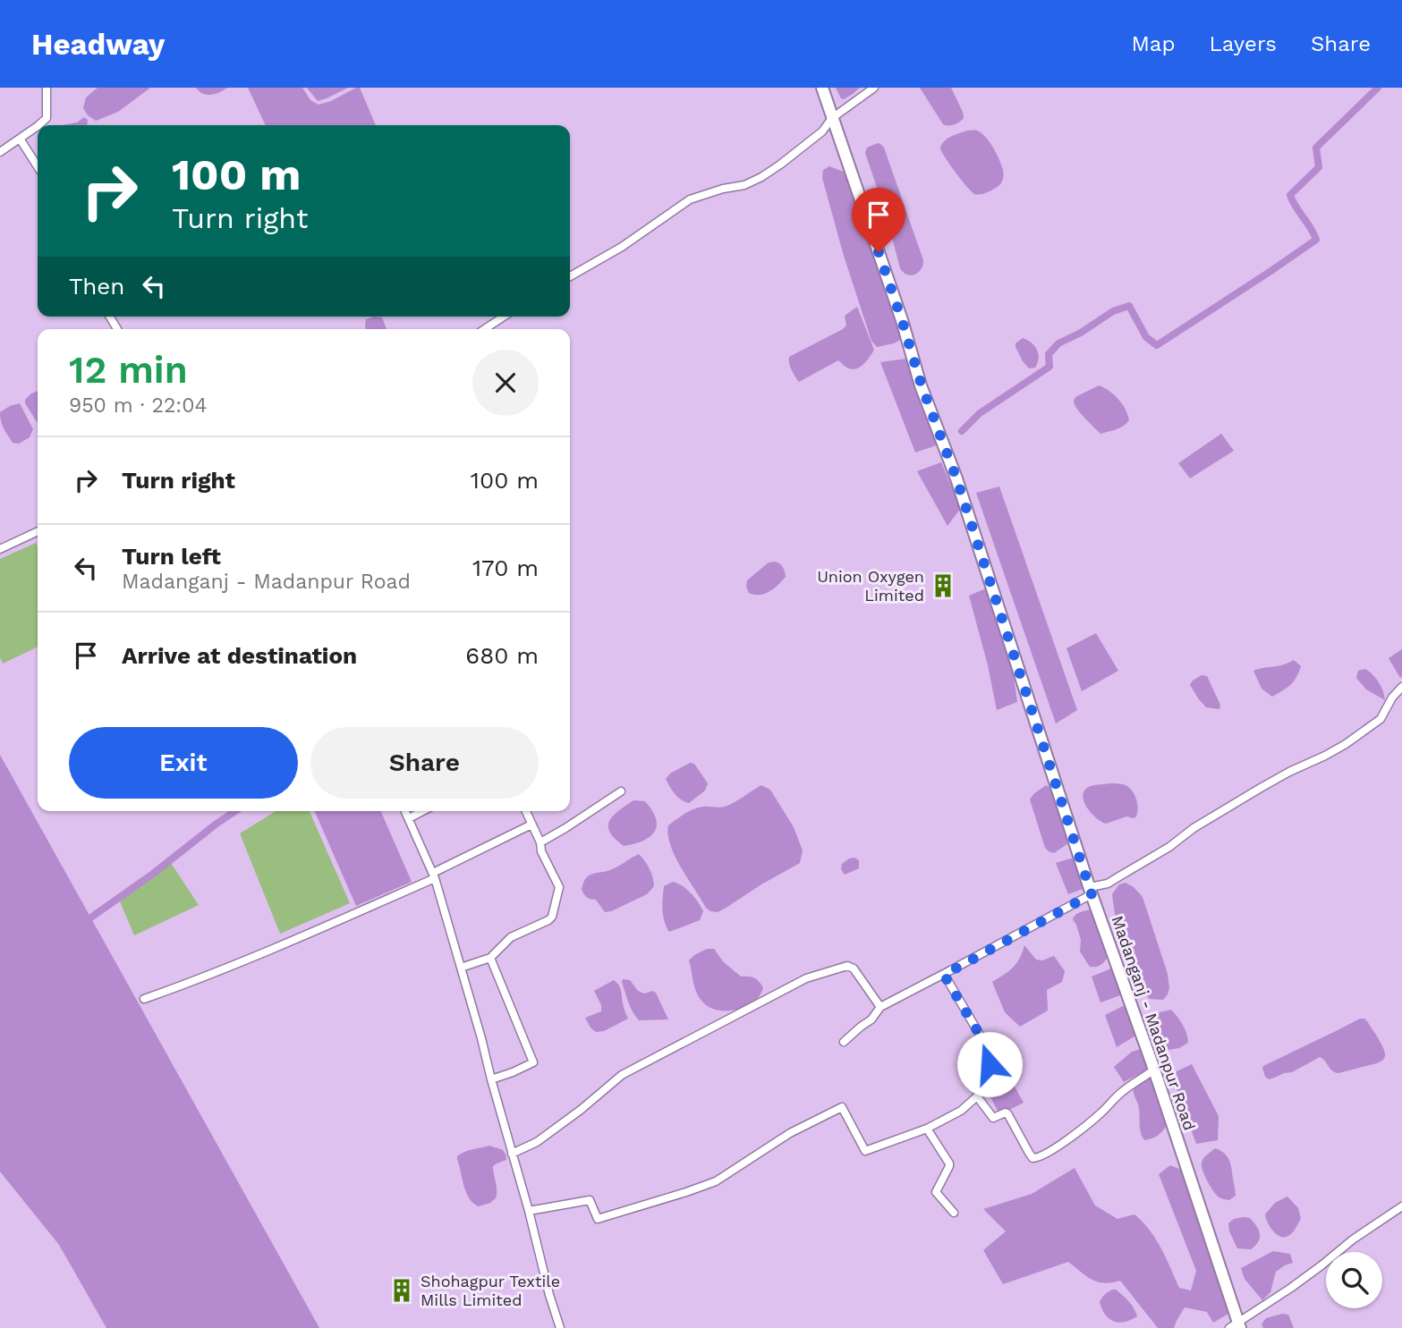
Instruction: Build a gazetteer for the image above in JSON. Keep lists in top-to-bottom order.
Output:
{
  "streets": {
    "main road": ["Madanganj - Madanpur Road"]
  },
  "places": {
    "building": ["Union Oxygen Limited", "Shohagpur Textile Mills Limited"]
  },
  "page": {
    "header": "Headway",
    "nav": ["Map", "Layers", "Share"],
    "turn": ["100 m", "Turn right"],
    "then": "Then",
    "heading": ["12 min", "950 m · 22:04"],
    "list": [
      {
        "name": "Turn right",
        "value": "100 m"
      },
      {
        "name": "Turn left",
        "note": "Madanganj - Madanpur Road",
        "value": "170 m"
      },
      {
        "name": "Arrive at destination",
        "value": "680 m"
      }
    ],
    "buttons": ["Exit", "Share"]
  }
}
